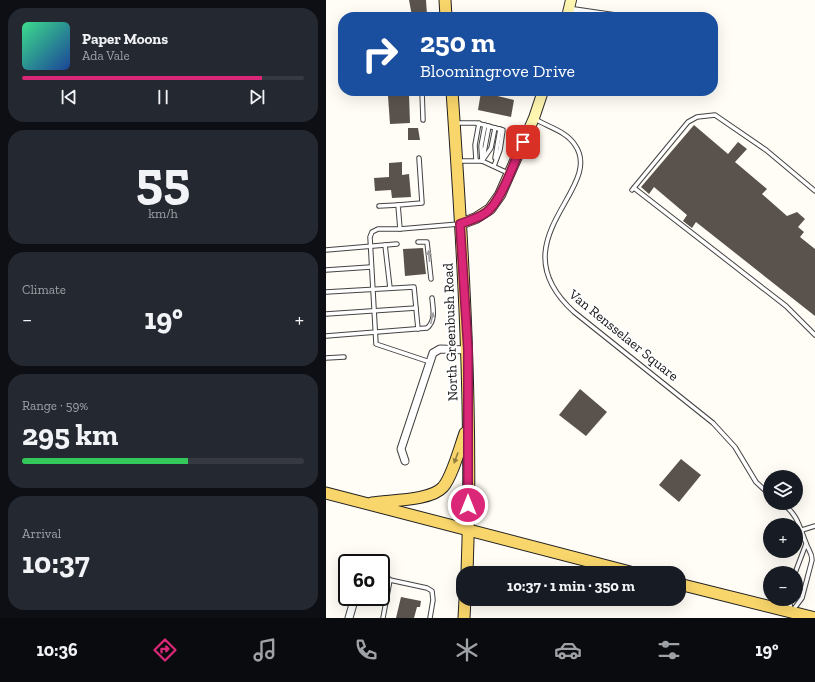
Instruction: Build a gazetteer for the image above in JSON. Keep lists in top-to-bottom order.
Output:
{
  "streets": {
    "main road": ["North Greenbush Road"],
    "lane": ["Van Rensselaer Square"]
  },
  "page": {
    "turn": ["250 m", "Bloomingrove Drive"],
    "song": ["Paper Moons", "Ada Vale"],
    "tile": [
      ["55", "km/h"],
      "Climate",
      ["Range · 59%", "295 km"],
      ["Arrival", "10:37"]
    ],
    "heat": ["−", "19°", "+"],
    "map_buttons": ["+", "−"],
    "limit": "60",
    "trip": "10:37 · 1 min · 350 m",
    "tabs": ["10:36", "19°"]
  }
}
